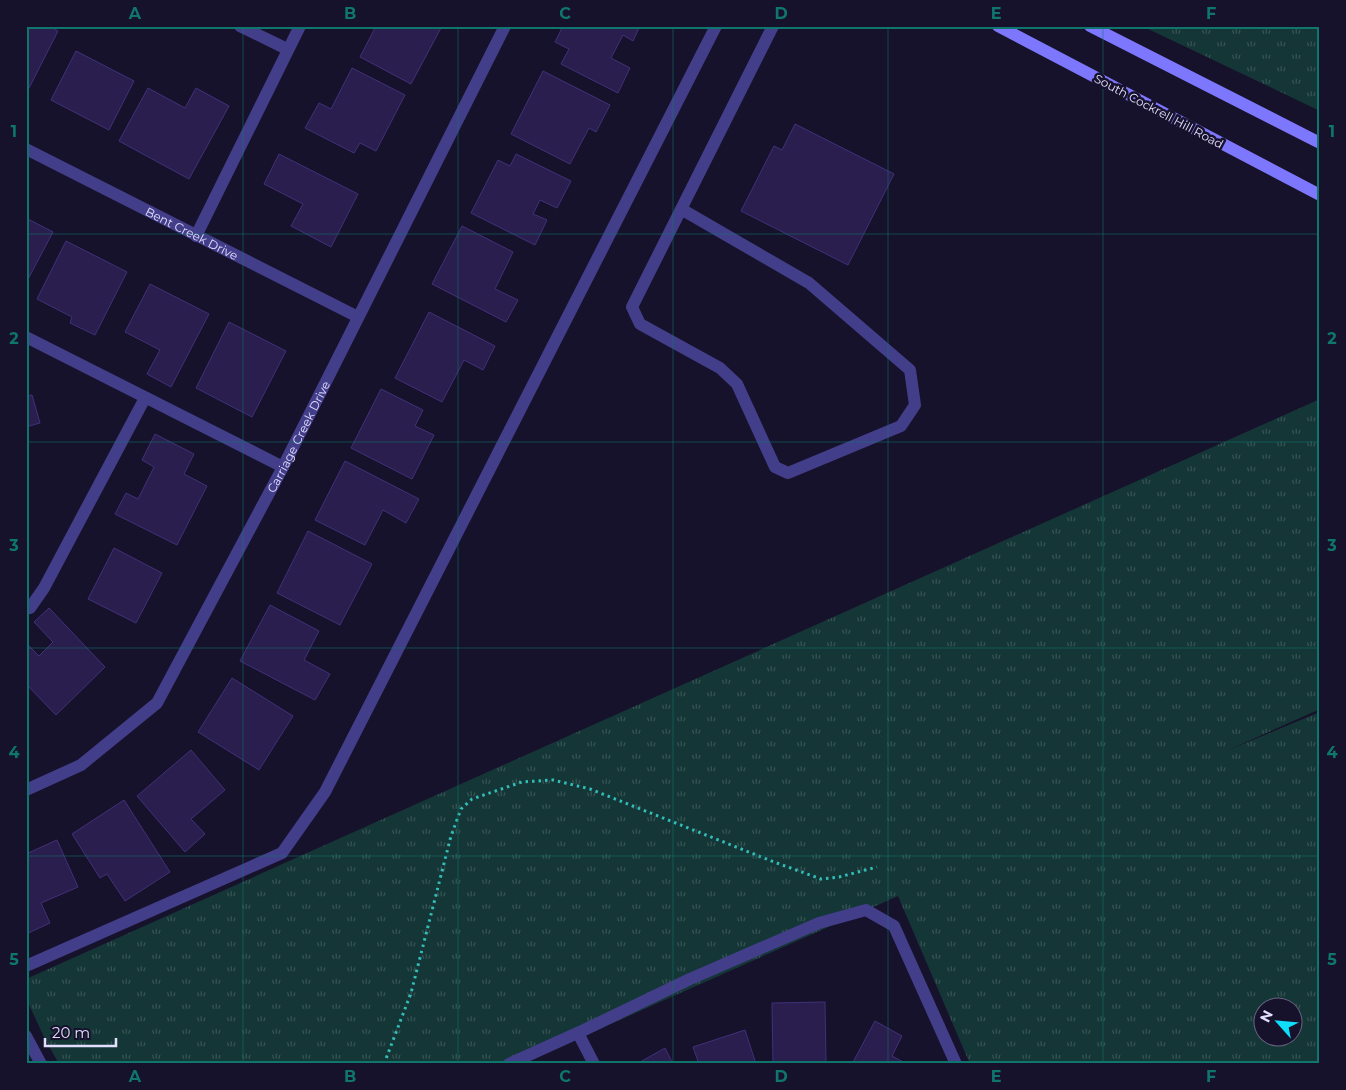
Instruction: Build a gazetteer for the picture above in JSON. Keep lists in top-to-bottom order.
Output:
{
  "streets": {
    "main road": ["South Cockrell Hill Road"],
    "street": ["Bent Creek Drive", "Carriage Creek Drive"]
  },
  "crossings": [
    ["Bent Creek Drive", "Carriage Creek Drive"]
  ],
  "scale_bar": "20 m",
  "north": "top left",
  "grid": {
    "columns": [
      "A",
      "B",
      "C",
      "D",
      "E",
      "F"
    ],
    "rows": [
      "1",
      "2",
      "3",
      "4",
      "5"
    ]
  }
}
